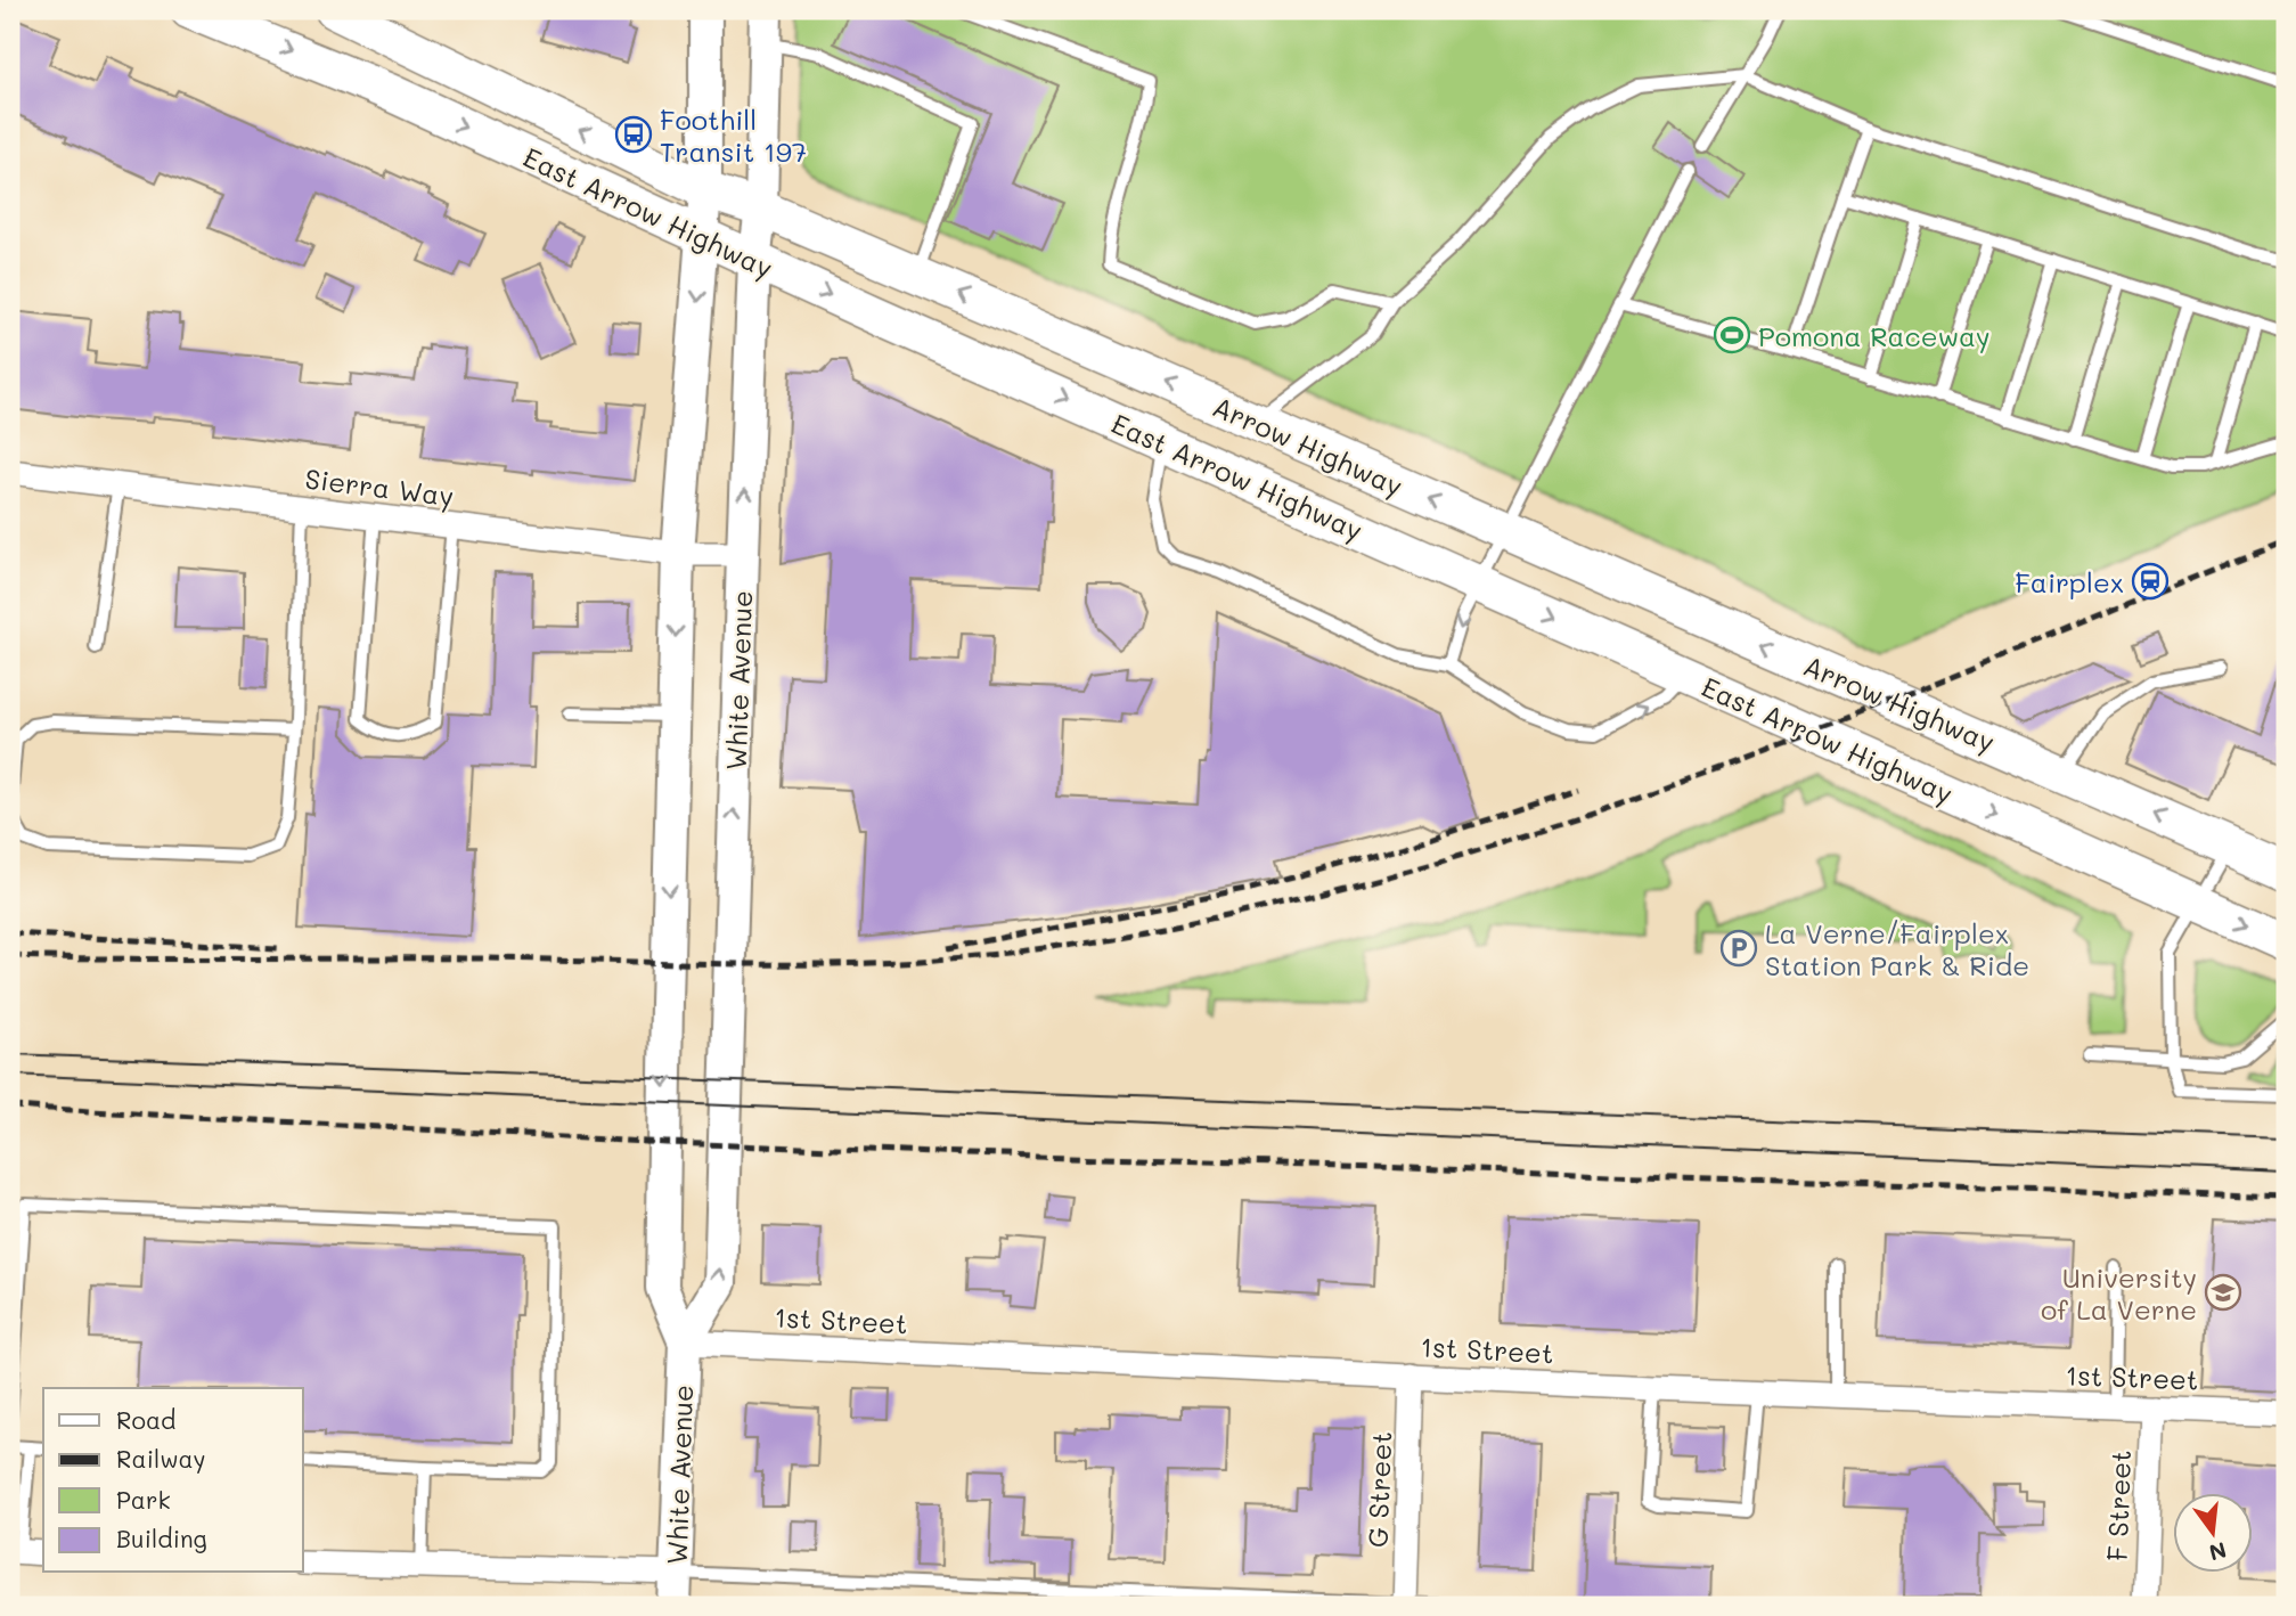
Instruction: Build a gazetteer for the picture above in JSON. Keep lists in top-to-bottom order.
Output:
{
  "streets": {
    "main road": ["East Arrow Highway", "Arrow Highway", "White Avenue"],
    "street": [
      "Sierra Way",
      "1st Street",
      "G Street",
      "F Street"
    ]
  },
  "crossings": [
    ["East Arrow Highway", "White Avenue"],
    ["Arrow Highway", "White Avenue"],
    ["Sierra Way", "White Avenue"],
    ["White Avenue", "1st Street"],
    ["1st Street", "G Street"],
    ["1st Street", "F Street"]
  ],
  "one_way": ["East Arrow Highway", "Arrow Highway"],
  "places": {
    "bus stop": ["Foothill Transit 197"],
    "sports": ["Pomona Raceway"],
    "station": ["Fairplex"],
    "parking": ["La Verne/Fairplex Station Park & Ride"],
    "school or university": ["University of La Verne"]
  },
  "legend": [
    "Road",
    "Railway",
    "Park",
    "Building"
  ],
  "north": "bottom"
}
